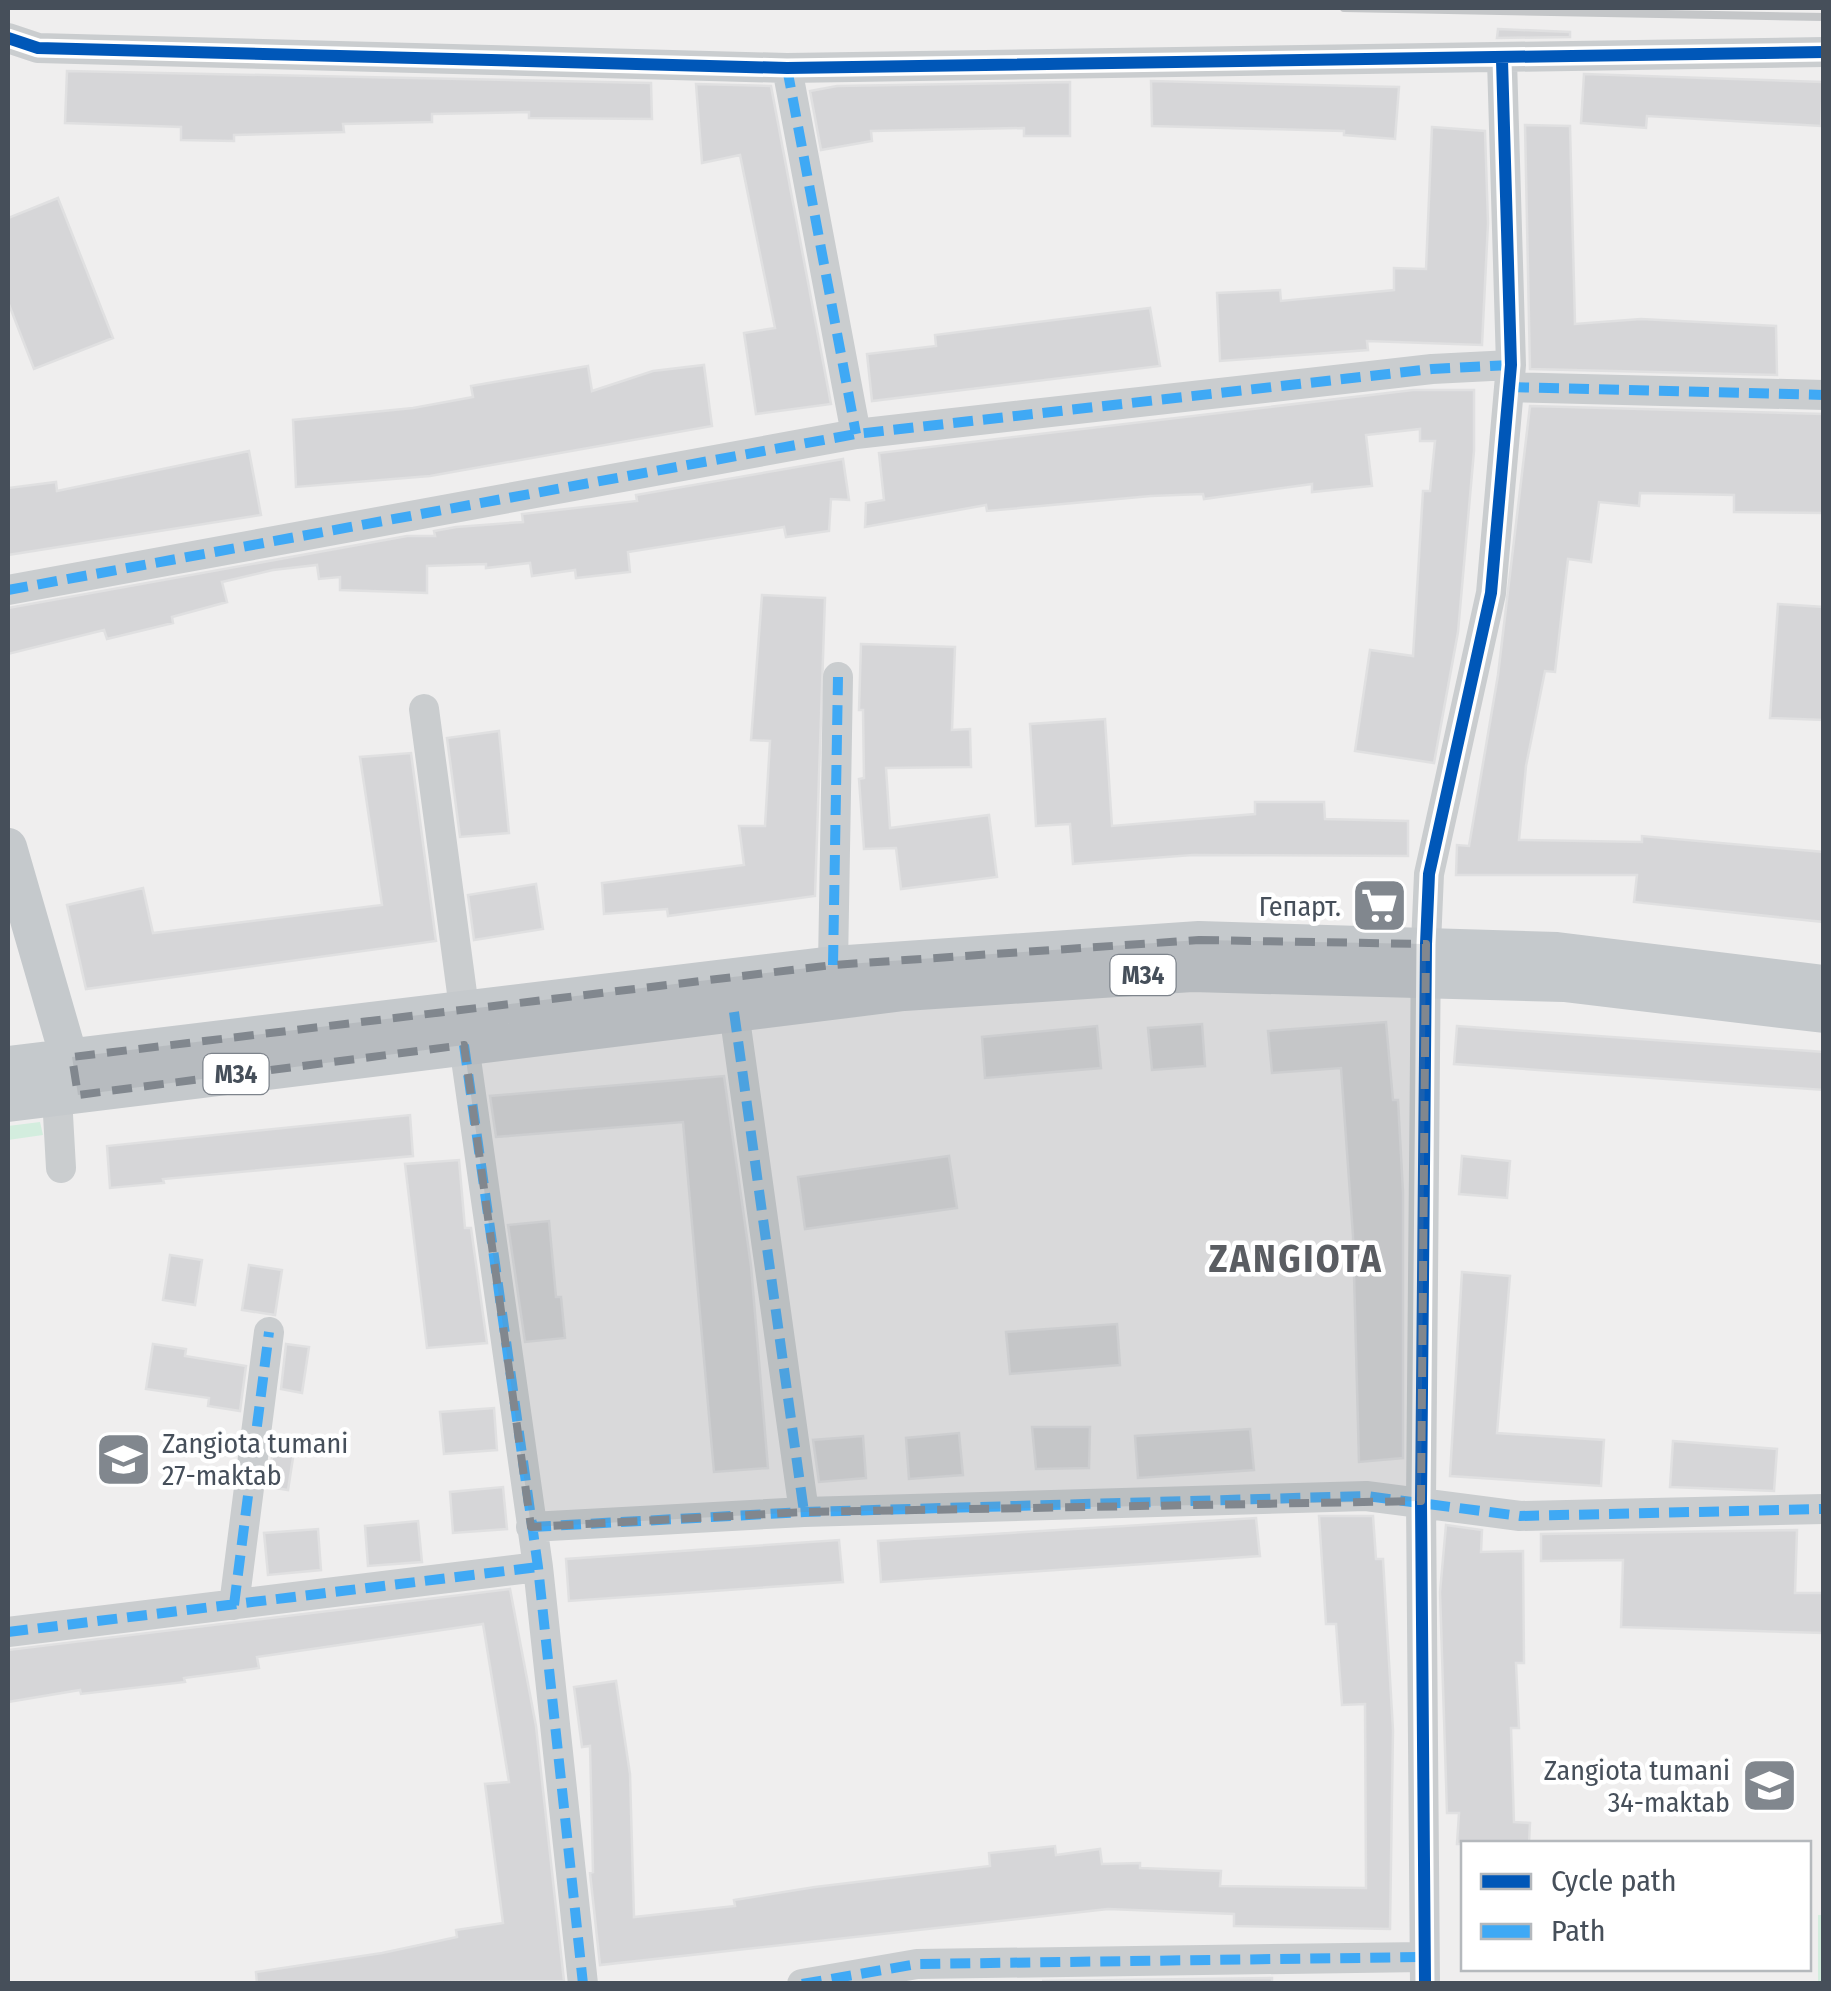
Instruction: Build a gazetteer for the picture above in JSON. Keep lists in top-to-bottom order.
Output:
{
  "streets": {
    "main road": ["M34"]
  },
  "districts": ["ZANGIOTA"],
  "places": {
    "supermarket": ["Гепарт."],
    "school or university": ["Zangiota tumani 27-maktab", "Zangiota tumani 34-maktab"]
  },
  "legend": ["Cycle path", "Path"]
}
